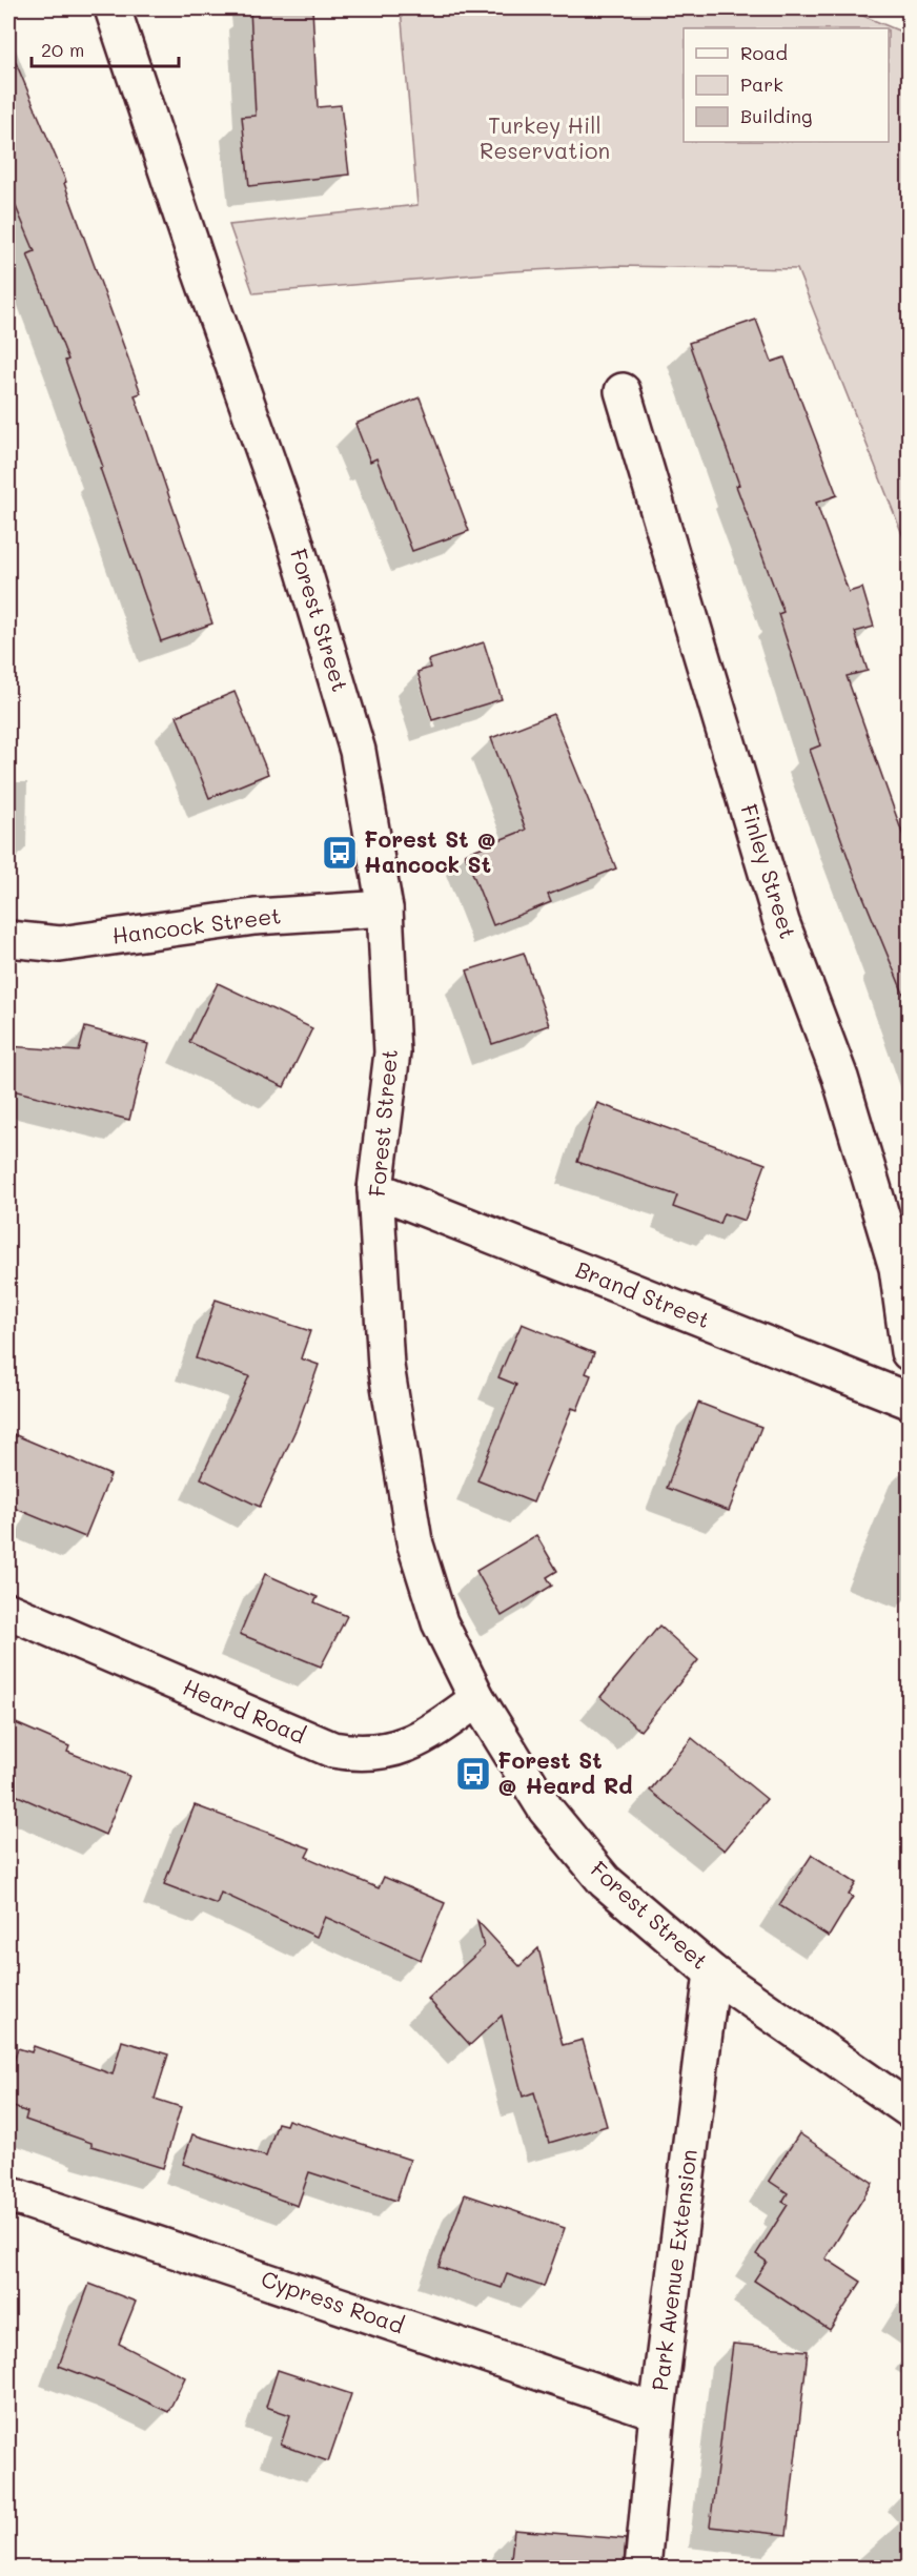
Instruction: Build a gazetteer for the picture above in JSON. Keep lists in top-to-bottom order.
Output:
{
  "streets": {
    "street": [
      "Forest Street",
      "Finley Street",
      "Hancock Street",
      "Brand Street",
      "Heard Road",
      "Park Avenue Extension",
      "Cypress Road"
    ]
  },
  "crossings": [
    ["Forest Street", "Hancock Street"],
    ["Forest Street", "Brand Street"],
    ["Forest Street", "Heard Road"],
    ["Forest Street", "Park Avenue Extension"],
    ["Park Avenue Extension", "Cypress Road"]
  ],
  "parks": ["Turkey Hill Reservation"],
  "places": {
    "bus stop": ["Forest St @ Hancock St", "Forest St @ Heard Rd"]
  },
  "legend": ["Road", "Park", "Building"],
  "scale_bar": "20 m"
}
